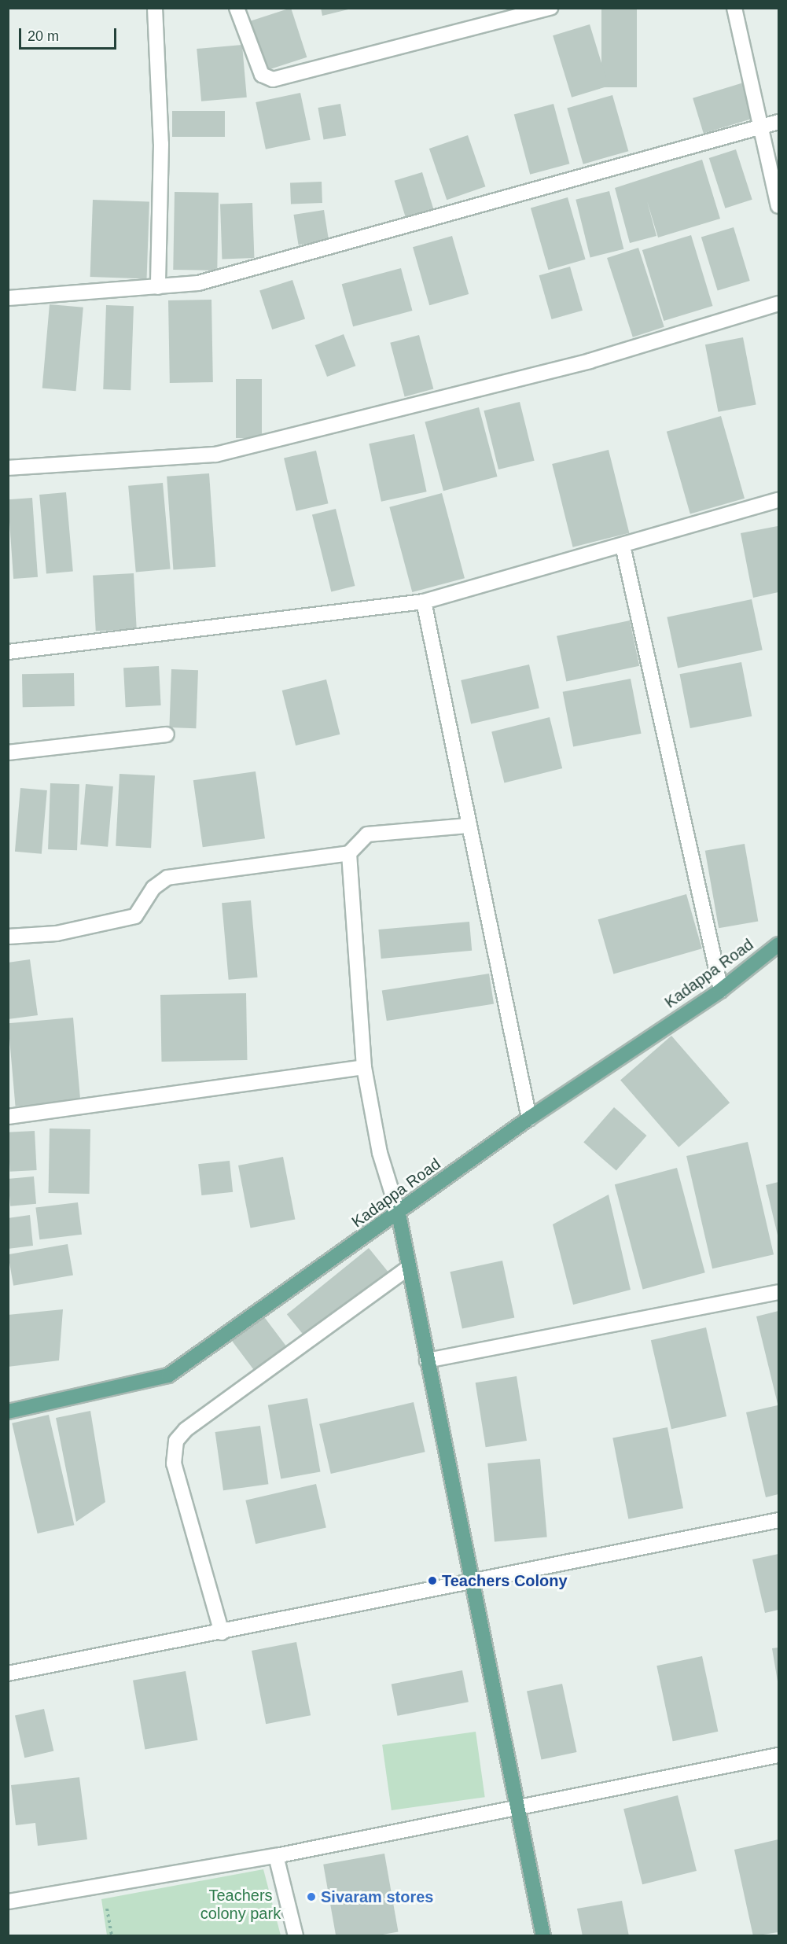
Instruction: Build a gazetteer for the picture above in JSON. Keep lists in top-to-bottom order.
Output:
{
  "streets": {
    "main road": ["Kadappa Road"]
  },
  "parks": ["Teachers colony park"],
  "places": ["Teachers Colony", "Sivaram stores"],
  "scale_bar": "20 m"
}
